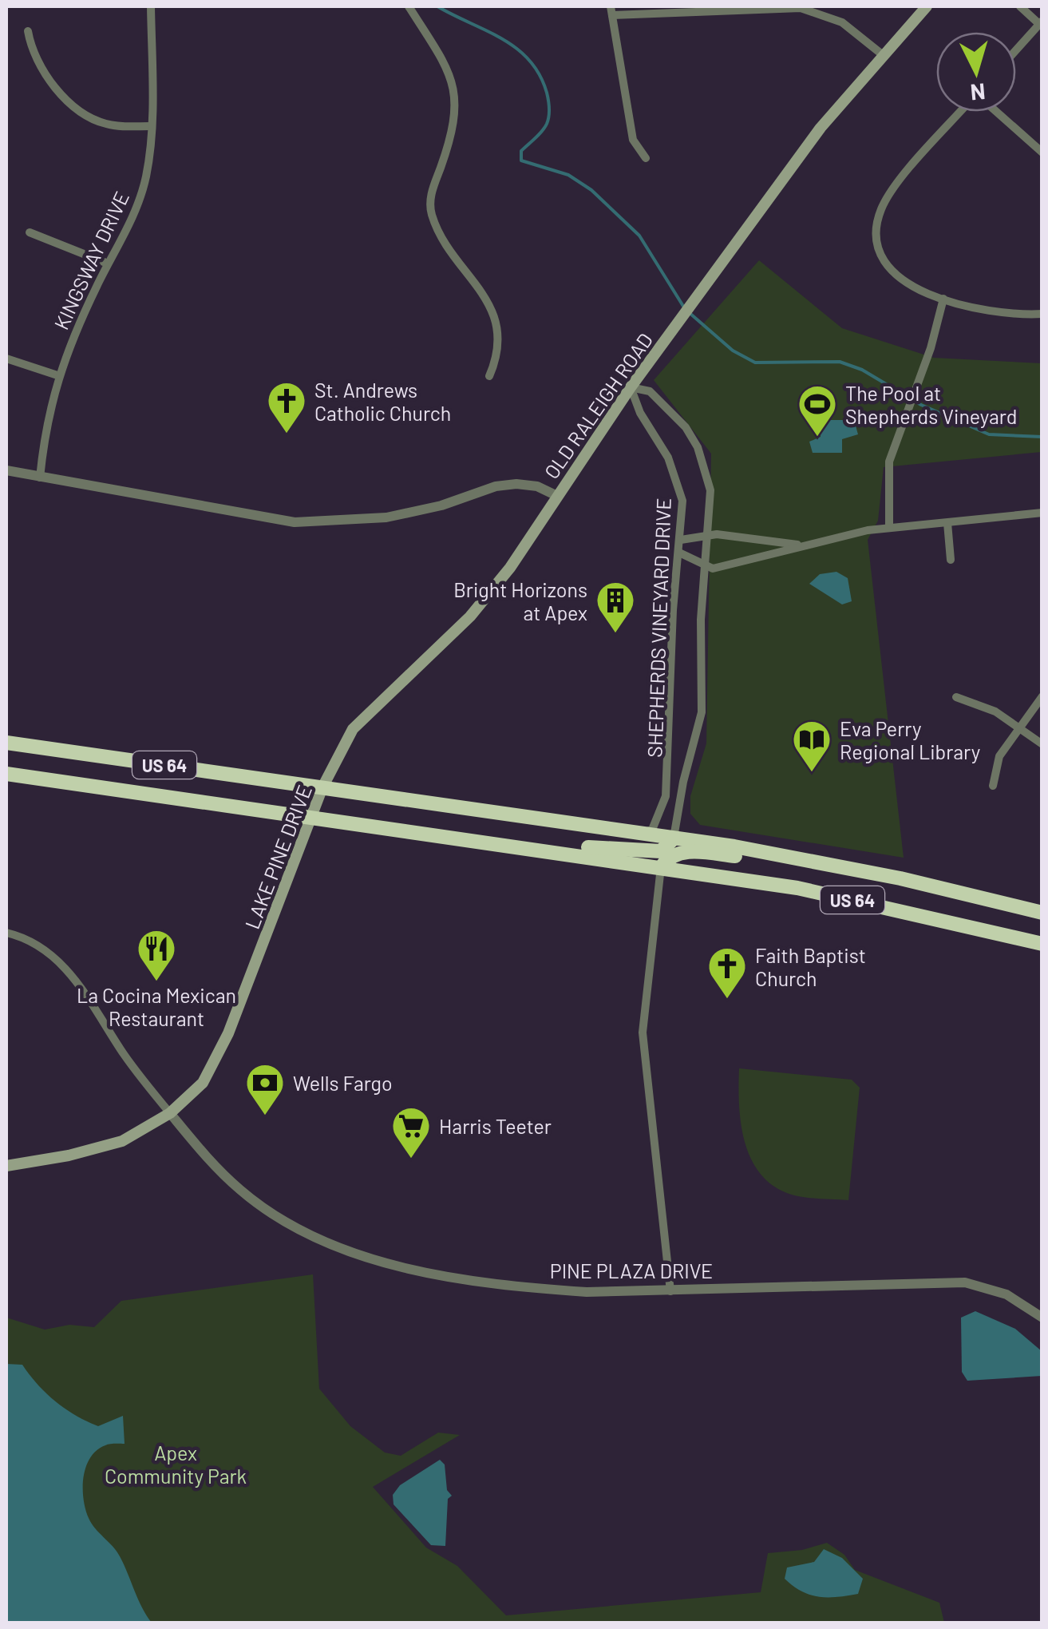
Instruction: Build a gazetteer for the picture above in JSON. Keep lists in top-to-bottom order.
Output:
{
  "streets": {
    "highway": ["US 64"],
    "main road": ["OLD RALEIGH ROAD", "LAKE PINE DRIVE"],
    "street": ["KINGSWAY DRIVE", "SHEPHERDS VINEYARD DRIVE", "PINE PLAZA DRIVE"]
  },
  "crossings": [
    ["KINGSWAY DRIVE", "OLD RALEIGH ROAD"],
    ["OLD RALEIGH ROAD", "SHEPHERDS VINEYARD DRIVE"],
    ["OLD RALEIGH ROAD", "LAKE PINE DRIVE"],
    ["SHEPHERDS VINEYARD DRIVE", "US 64"],
    ["US 64", "LAKE PINE DRIVE"],
    ["LAKE PINE DRIVE", "PINE PLAZA DRIVE"]
  ],
  "parks": ["Apex Community Park"],
  "places": {
    "church": ["St. Andrews Catholic Church", "Faith Baptist Church"],
    "sports": ["The Pool at Shepherds Vineyard"],
    "building": ["Bright Horizons at Apex"],
    "library": ["Eva Perry Regional Library"],
    "restaurant": ["La Cocina Mexican Restaurant"],
    "bank": ["Wells Fargo"],
    "supermarket": ["Harris Teeter"]
  },
  "north": "bottom"
}
